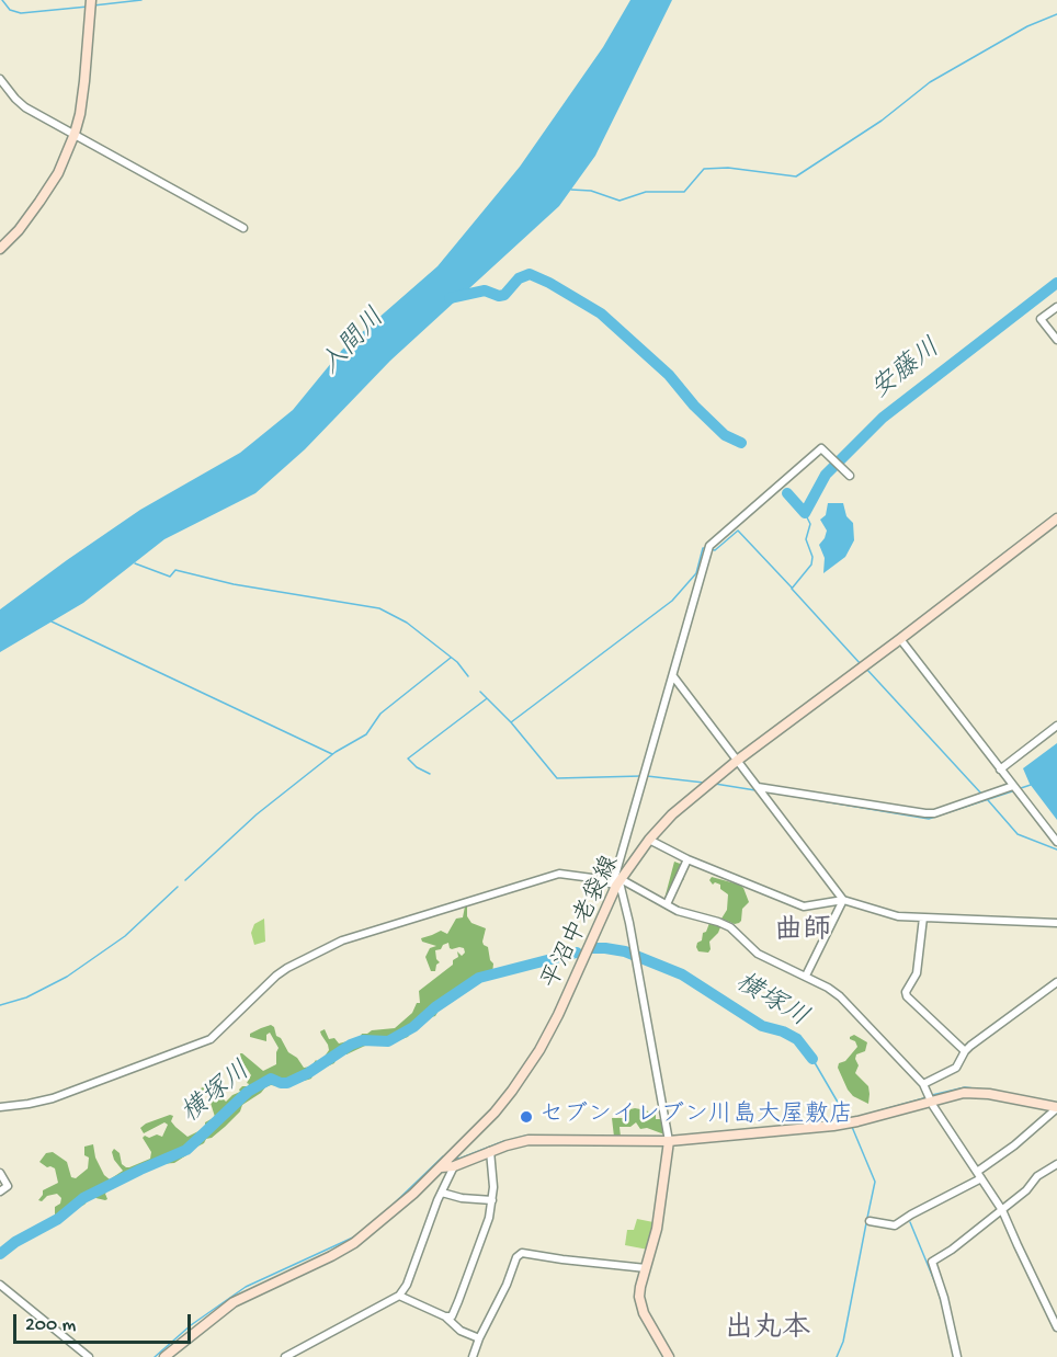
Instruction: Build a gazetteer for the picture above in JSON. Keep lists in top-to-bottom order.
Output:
{
  "streets": {
    "main road": ["平沼中老袋線"]
  },
  "districts": ["曲師", "出丸本"],
  "water": ["入間川", "安藤川", "横塚川"],
  "places": ["セブンイレブン川島大屋敷店"],
  "scale_bar": "200 m"
}
